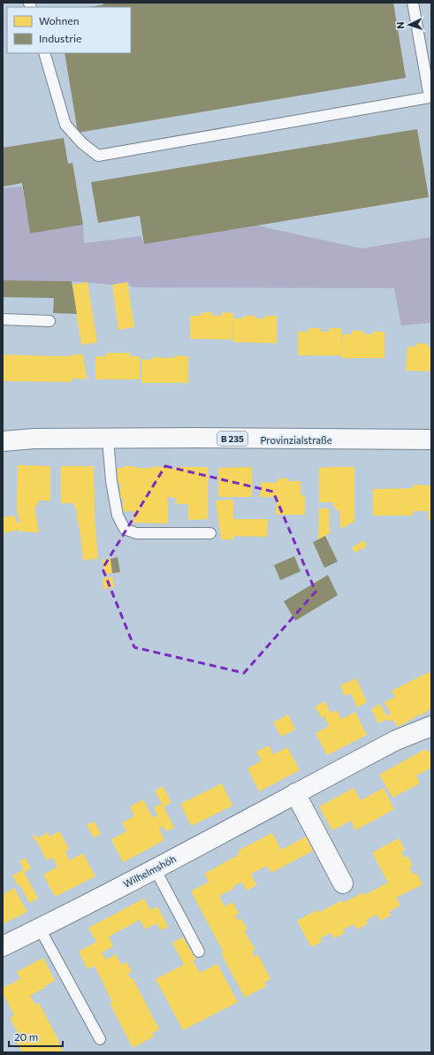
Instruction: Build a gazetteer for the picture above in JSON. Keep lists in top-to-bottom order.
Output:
{
  "streets": {
    "street": ["B 235", "Provinzialstraße", "Wilhelmshöh"]
  },
  "legend": ["Wohnen", "Industrie"],
  "scale_bar": "20 m",
  "north": "left"
}
